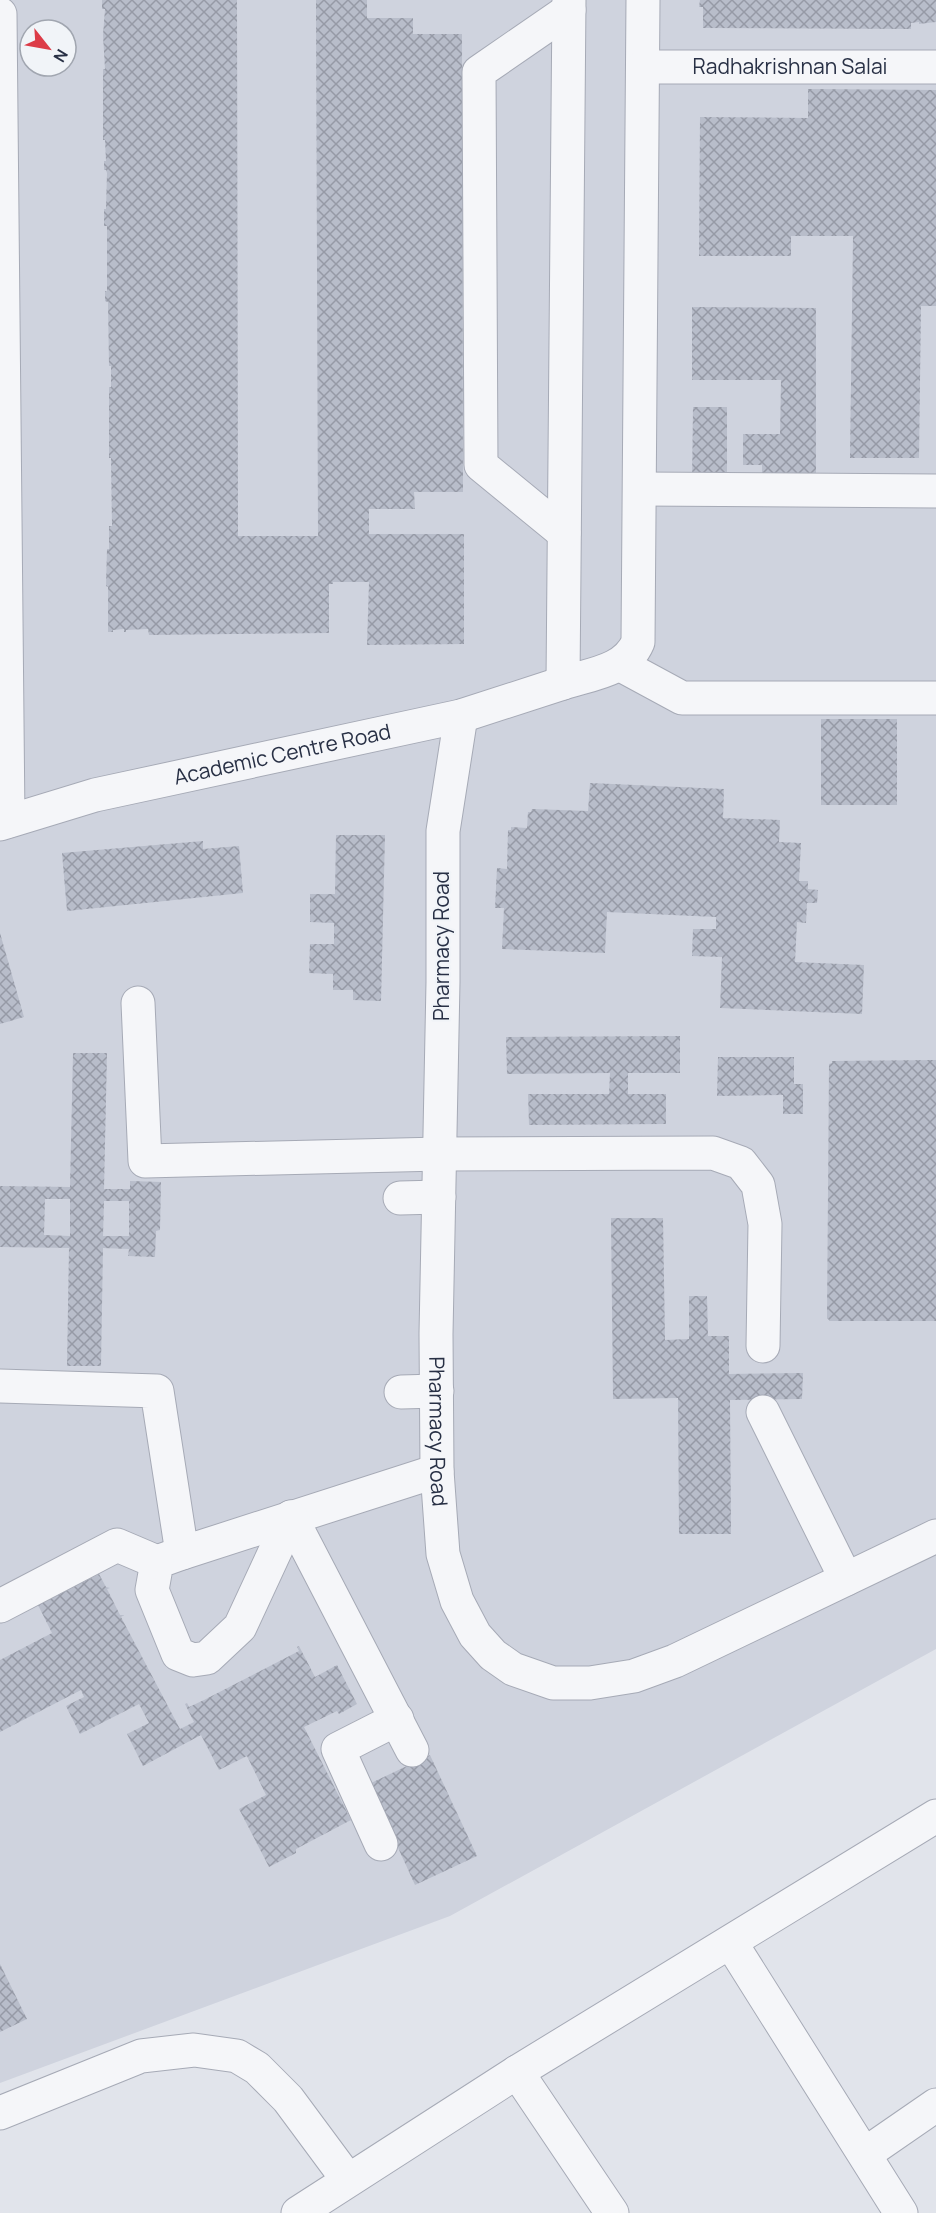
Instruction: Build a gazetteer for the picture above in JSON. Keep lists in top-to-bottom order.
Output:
{
  "streets": {
    "street": ["Radhakrishnan Salai", "Academic Centre Road", "Pharmacy Road"]
  },
  "crossings": [
    ["Academic Centre Road", "Pharmacy Road"]
  ],
  "north": "bottom right"
}
